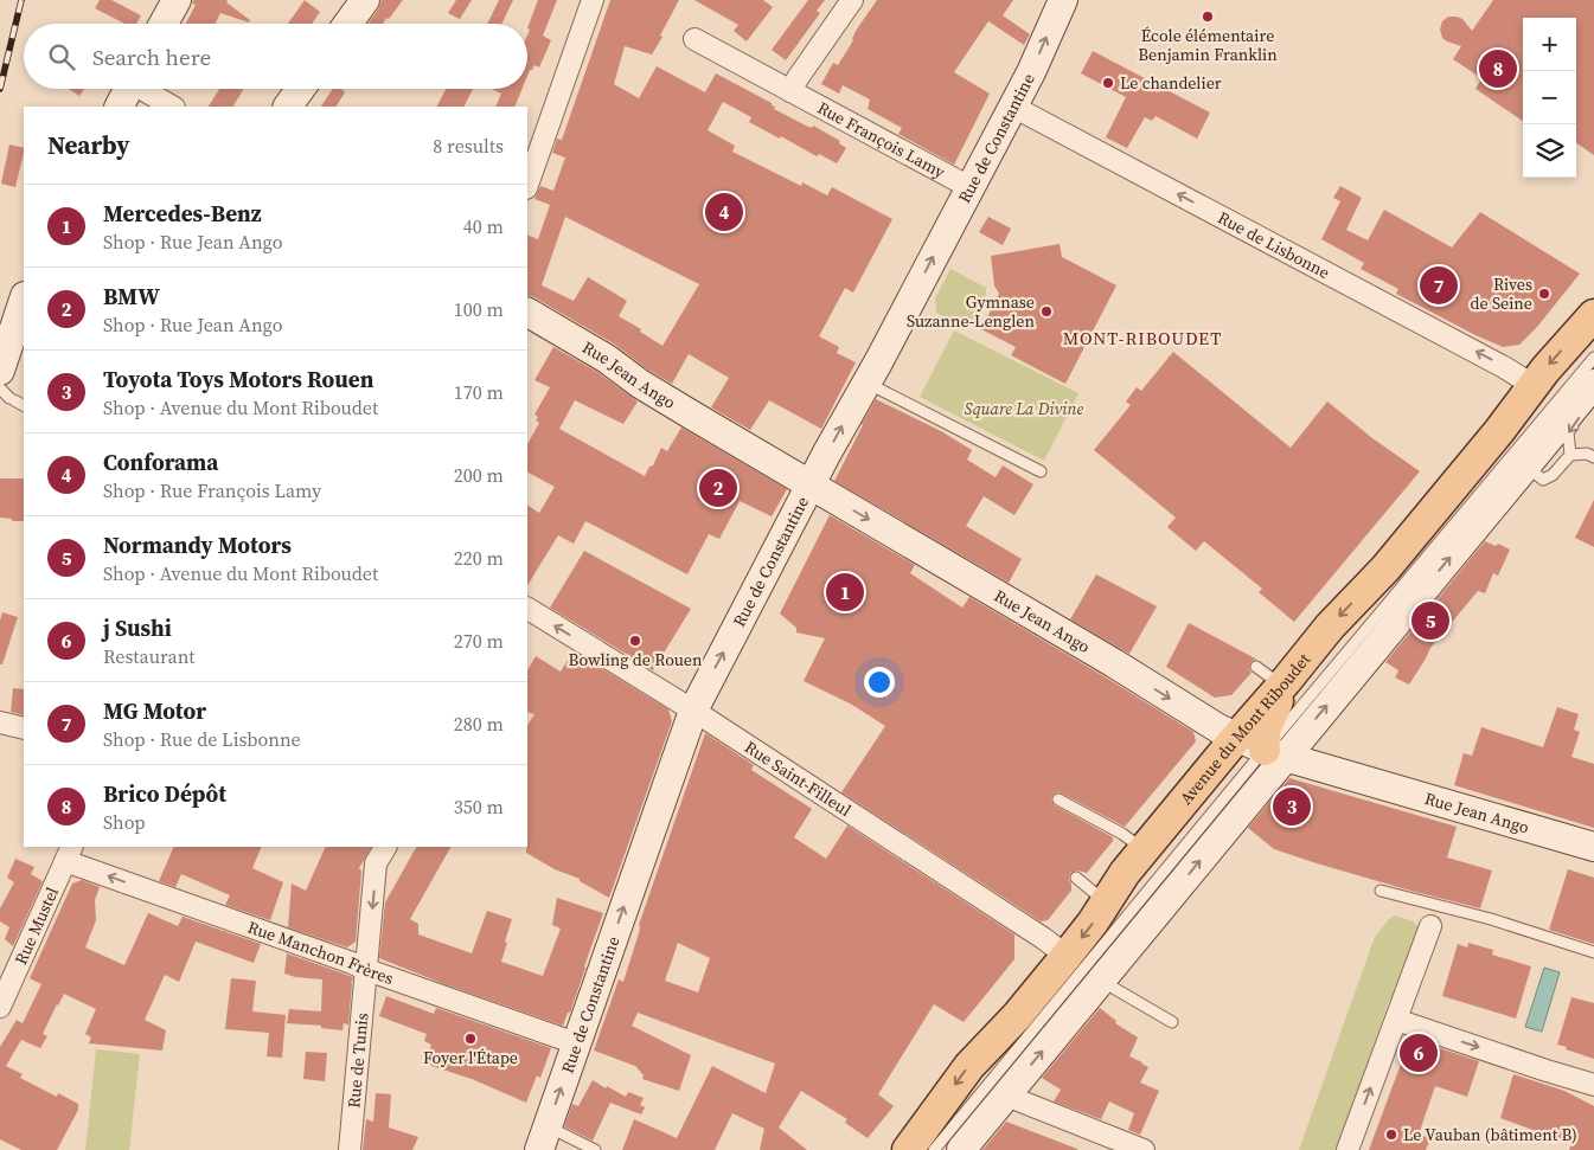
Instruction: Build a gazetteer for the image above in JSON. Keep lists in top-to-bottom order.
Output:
{
  "streets": {
    "main road": ["Avenue du Mont Riboudet"],
    "street": [
      "Rue de Constantine",
      "Rue François Lamy",
      "Rue de Lisbonne",
      "Rue Jean Ango",
      "Rue Saint-Filleul",
      "Rue Mustel",
      "Rue Manchon Frères",
      "Rue de Tunis"
    ]
  },
  "crossings": [
    ["Rue de Constantine", "Rue François Lamy"],
    ["Rue de Constantine", "Rue de Lisbonne"],
    ["Rue de Constantine", "Rue Jean Ango"],
    ["Rue de Constantine", "Rue Saint-Filleul"],
    ["Rue de Constantine", "Rue Manchon Frères"],
    ["Rue de Lisbonne", "Avenue du Mont Riboudet"],
    ["Rue Jean Ango", "Avenue du Mont Riboudet"],
    ["Avenue du Mont Riboudet", "Rue Saint-Filleul"],
    ["Rue Mustel", "Rue Manchon Frères"],
    ["Rue Manchon Frères", "Rue de Tunis"]
  ],
  "one_way": [
    "Rue de Constantine",
    "Rue de Lisbonne",
    "Rue Jean Ango",
    "Avenue du Mont Riboudet",
    "Rue Manchon Frères",
    "Rue de Tunis"
  ],
  "districts": ["MONT-RIBOUDET"],
  "parks": ["Square La Divine"],
  "places": [
    "École élémentaire Benjamin Franklin",
    "Le chandelier",
    "Rives de Seine",
    "Gymnase Suzanne-Lenglen",
    "Bowling de Rouen",
    "Foyer l'Étape",
    "Le Vauban (bâtiment B)"
  ],
  "page": {
    "map_buttons": ["+", "−"],
    "search": "Search here",
    "pins": [
      "8",
      "4",
      "7",
      "2",
      "1",
      "5",
      "3",
      "6"
    ],
    "heading": ["Nearby", "8 results"],
    "list": [
      {
        "mark": "1",
        "name": "Mercedes-Benz",
        "note": "Shop · Rue Jean Ango",
        "value": "40 m"
      },
      {
        "mark": "2",
        "name": "BMW",
        "note": "Shop · Rue Jean Ango",
        "value": "100 m"
      },
      {
        "mark": "3",
        "name": "Toyota Toys Motors Rouen",
        "note": "Shop · Avenue du Mont Riboudet",
        "value": "170 m"
      },
      {
        "mark": "4",
        "name": "Conforama",
        "note": "Shop · Rue François Lamy",
        "value": "200 m"
      },
      {
        "mark": "5",
        "name": "Normandy Motors",
        "note": "Shop · Avenue du Mont Riboudet",
        "value": "220 m"
      },
      {
        "mark": "6",
        "name": "j Sushi",
        "note": "Restaurant",
        "value": "270 m"
      },
      {
        "mark": "7",
        "name": "MG Motor",
        "note": "Shop · Rue de Lisbonne",
        "value": "280 m"
      },
      {
        "mark": "8",
        "name": "Brico Dépôt",
        "note": "Shop",
        "value": "350 m"
      }
    ]
  }
}
